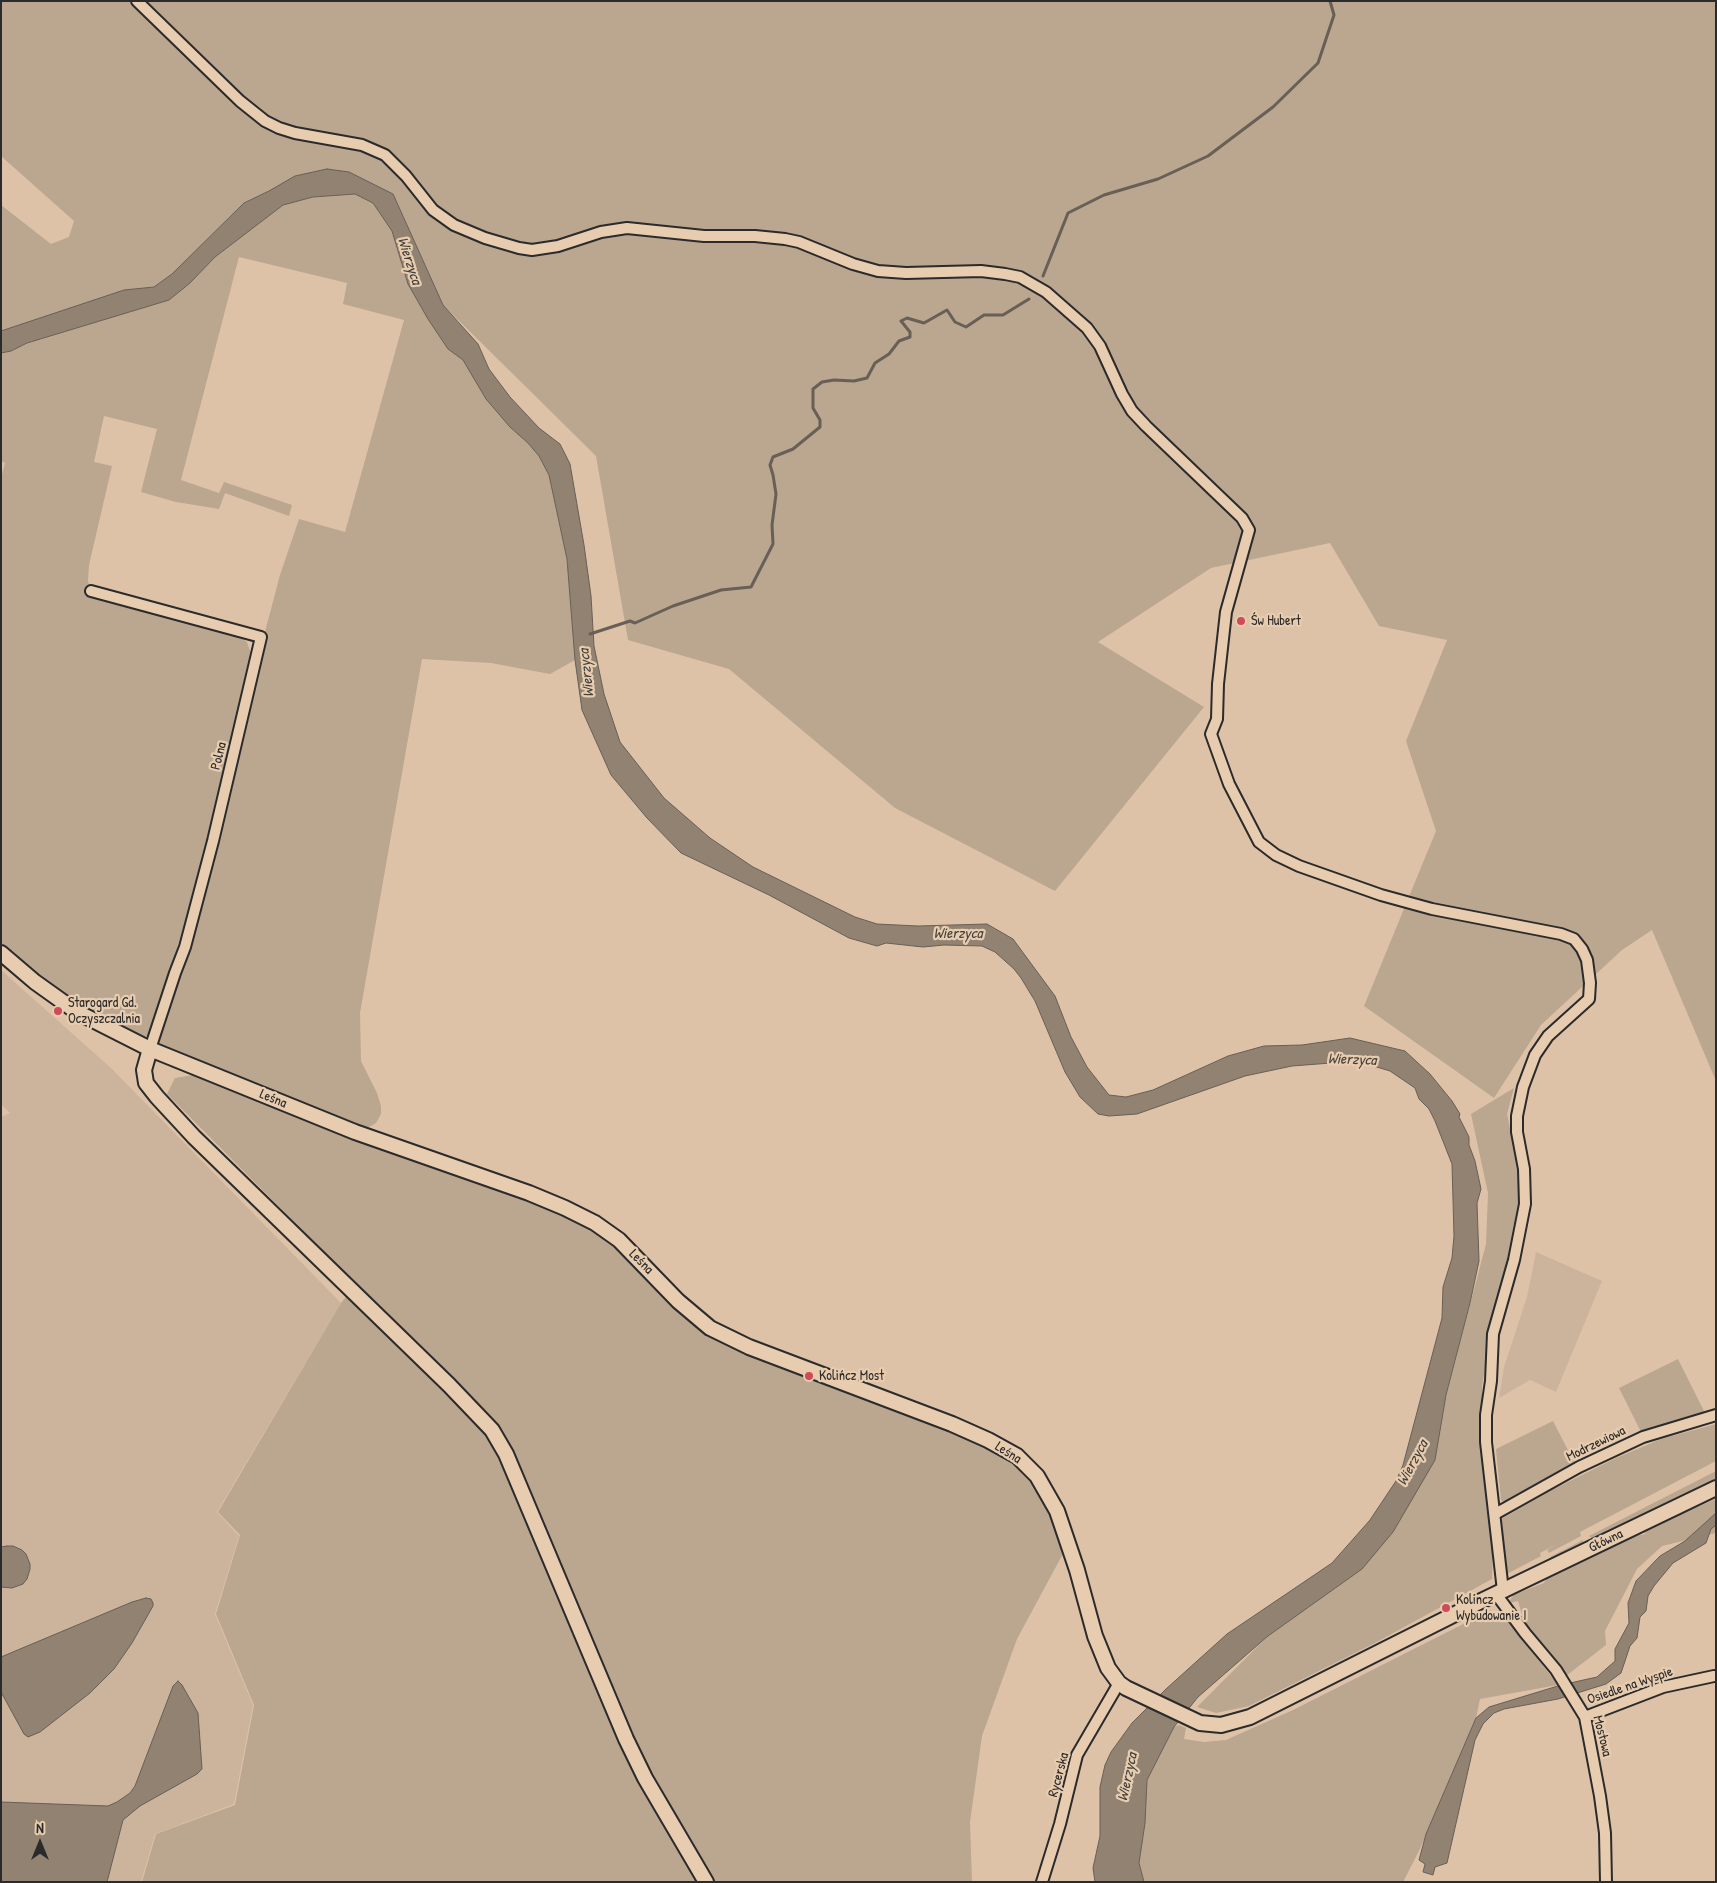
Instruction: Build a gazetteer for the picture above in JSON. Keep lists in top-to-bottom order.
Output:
{
  "streets": {
    "street": [
      "Polna",
      "Leśna",
      "Modrzewiowa",
      "Główna",
      "Osiedle na Wyspie",
      "Mostowa",
      "Rycerska"
    ]
  },
  "crossings": [
    ["Polna", "Leśna"],
    ["Leśna", "Główna"],
    ["Leśna", "Rycerska"],
    ["Główna", "Mostowa"],
    ["Osiedle na Wyspie", "Mostowa"]
  ],
  "water": ["Wierzyca"],
  "places": [
    "Św Hubert",
    "Starogard Gd. Oczyszczalnia",
    "Kolińcz Most",
    "Kolincz Wybudowanie I"
  ],
  "north": "top"
}
